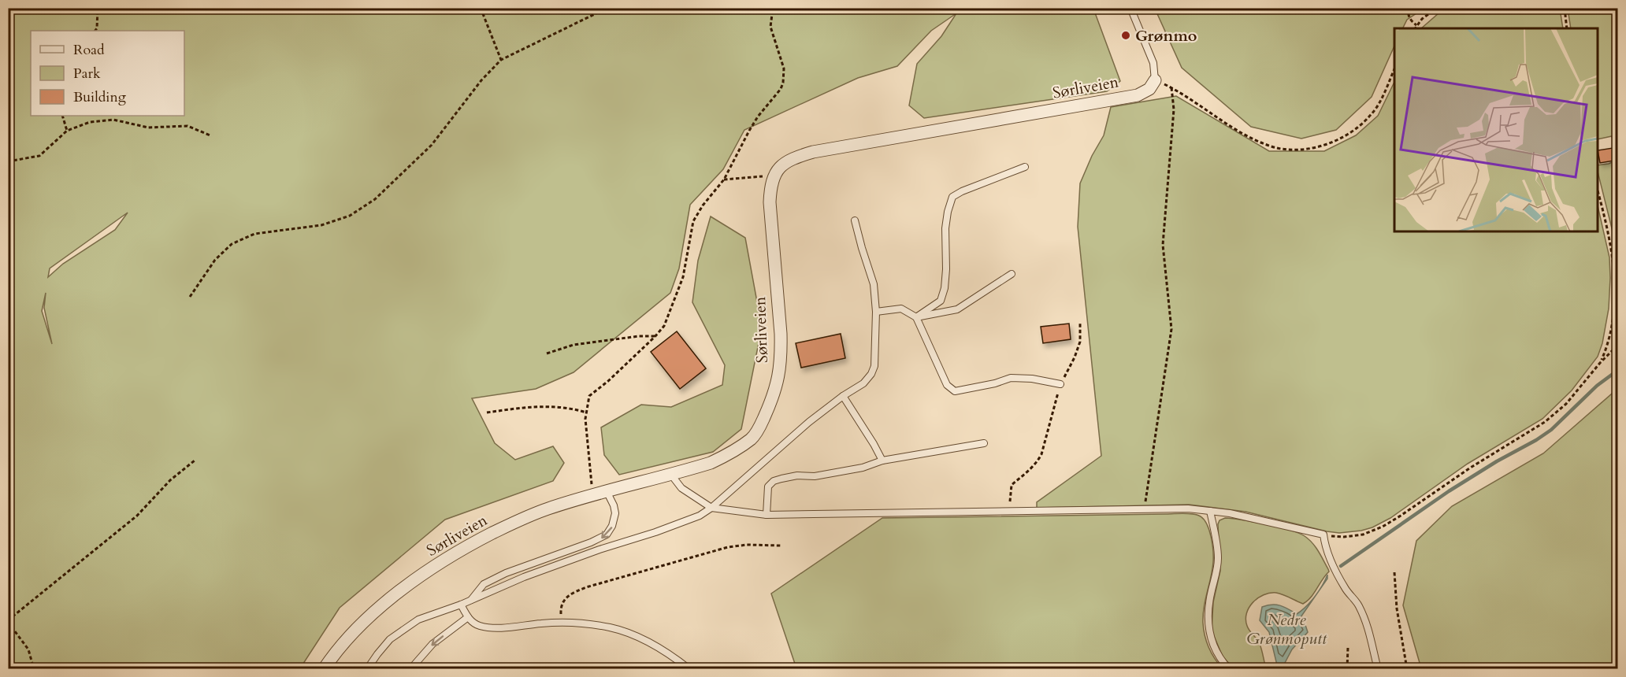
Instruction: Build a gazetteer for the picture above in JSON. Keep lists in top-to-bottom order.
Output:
{
  "streets": {
    "street": ["Sørliveien"]
  },
  "water": ["Nedre Grønmoputt"],
  "places": ["Grønmo"],
  "legend": ["Road", "Park", "Building"]
}
